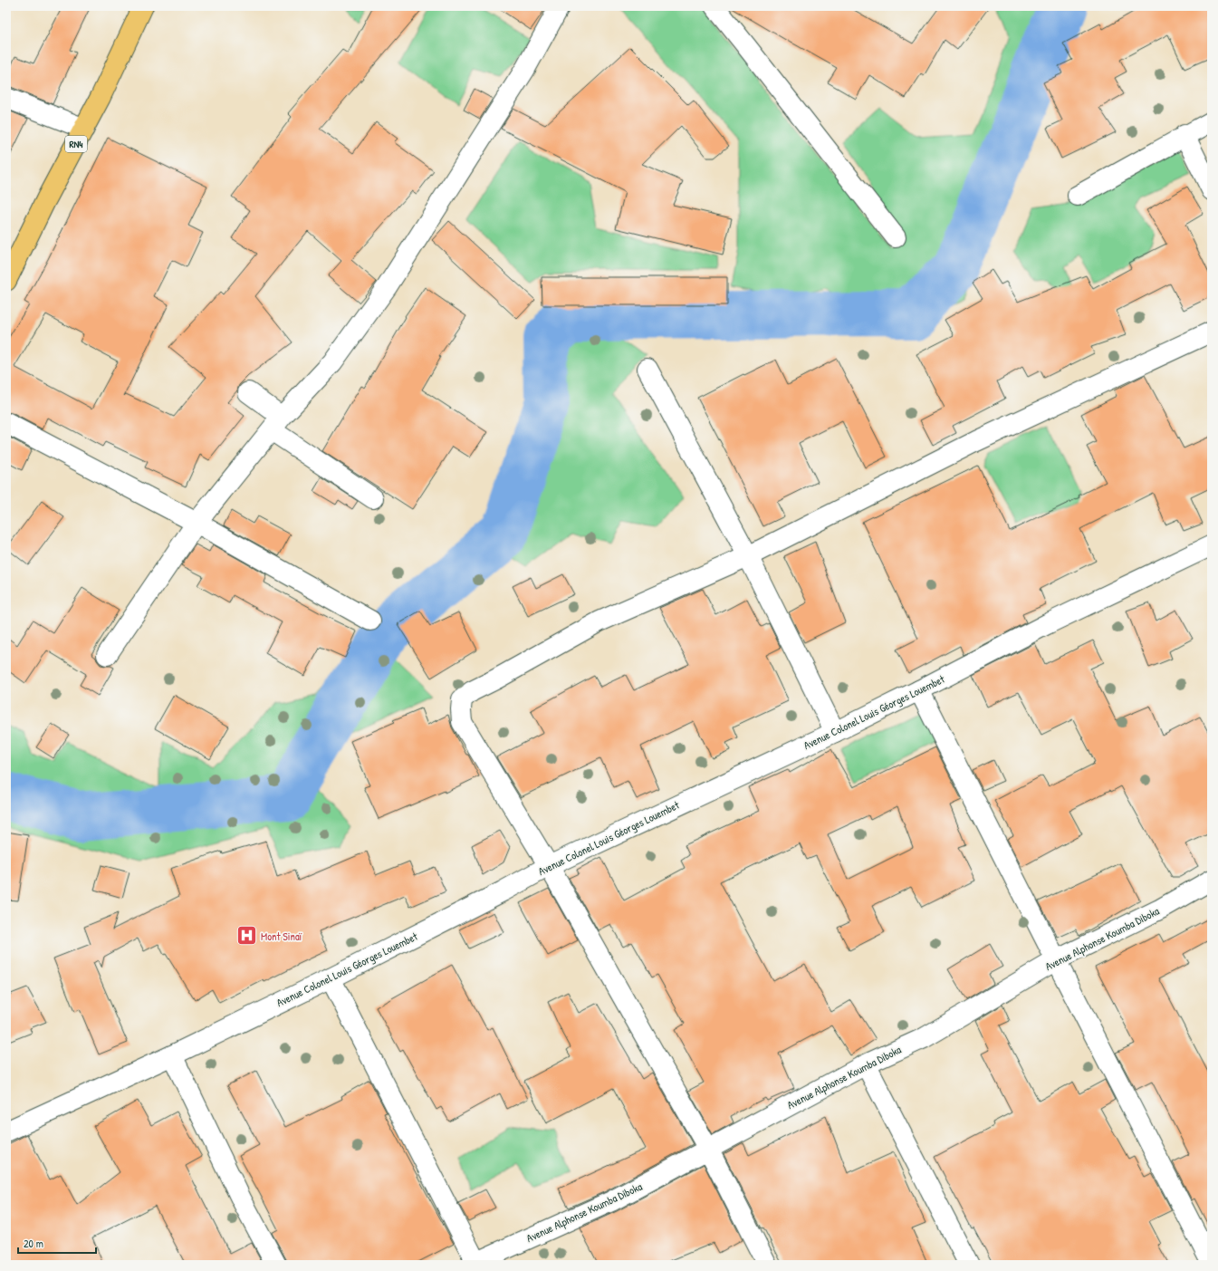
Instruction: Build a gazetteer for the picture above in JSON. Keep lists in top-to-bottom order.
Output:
{
  "streets": {
    "highway": ["RN4"],
    "street": ["Avenue Colonel Louis Géorges Louembet", "Avenue Alphonse Koumba Diboka"]
  },
  "places": {
    "hospital": ["Mont Sinaï"]
  },
  "scale_bar": "20 m"
}
